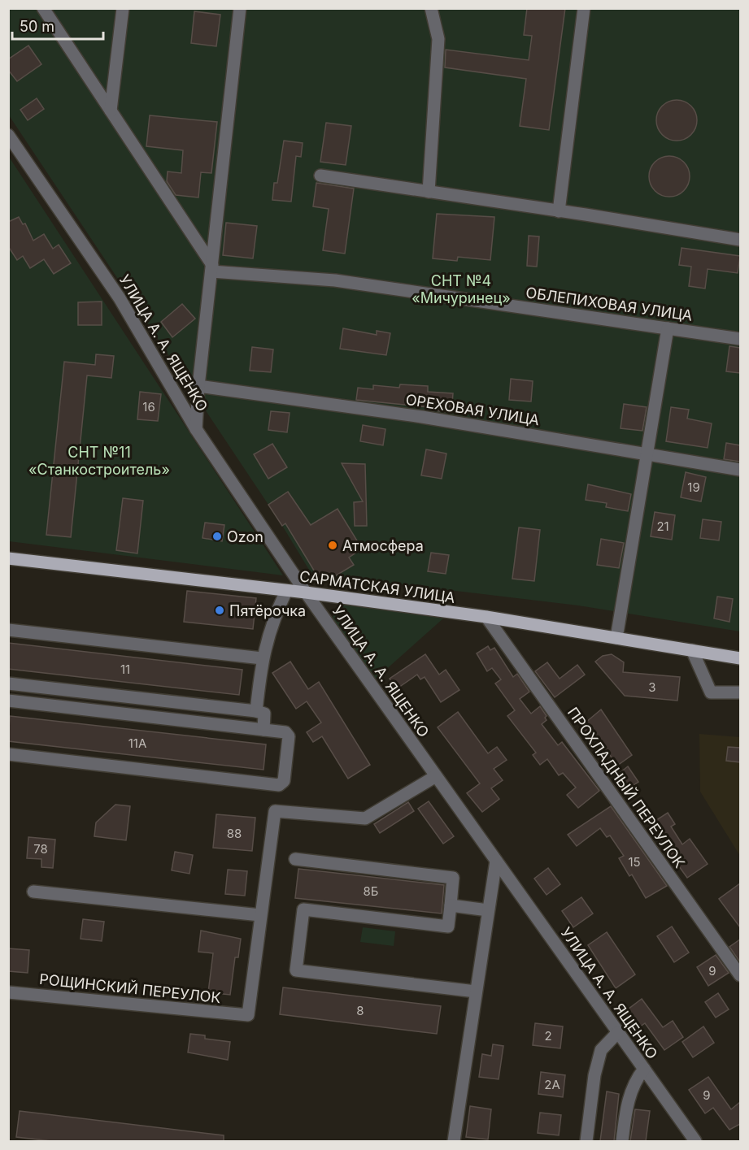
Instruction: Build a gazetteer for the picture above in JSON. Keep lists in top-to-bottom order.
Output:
{
  "streets": {
    "main road": ["САРМАТСКАЯ УЛИЦА"],
    "street": [
      "ОБЛЕПИХОВАЯ УЛИЦА",
      "УЛИЦА А. А. ЯЩЕНКО",
      "ОРЕХОВАЯ УЛИЦА",
      "ПРОХЛАДНЫЙ ПЕРЕУЛОК",
      "РОЩИНСКИЙ ПЕРЕУЛОК"
    ]
  },
  "crossings": [
    ["УЛИЦА А. А. ЯЩЕНКО", "САРМАТСКАЯ УЛИЦА"],
    ["САРМАТСКАЯ УЛИЦА", "ПРОХЛАДНЫЙ ПЕРЕУЛОК"]
  ],
  "parks": ["СНТ №4 «Мичуринец»", "СНТ №11 «Станкостроитель»"],
  "places": ["Ozon", "Атмосфера", "Пятёрочка"],
  "house_numbers": [
    "16",
    "19",
    "21",
    "11",
    "3",
    "11А",
    "88",
    "78",
    "15",
    "8Б",
    "9",
    "8",
    "2",
    "2А",
    "9"
  ],
  "scale_bar": "50 m"
}
